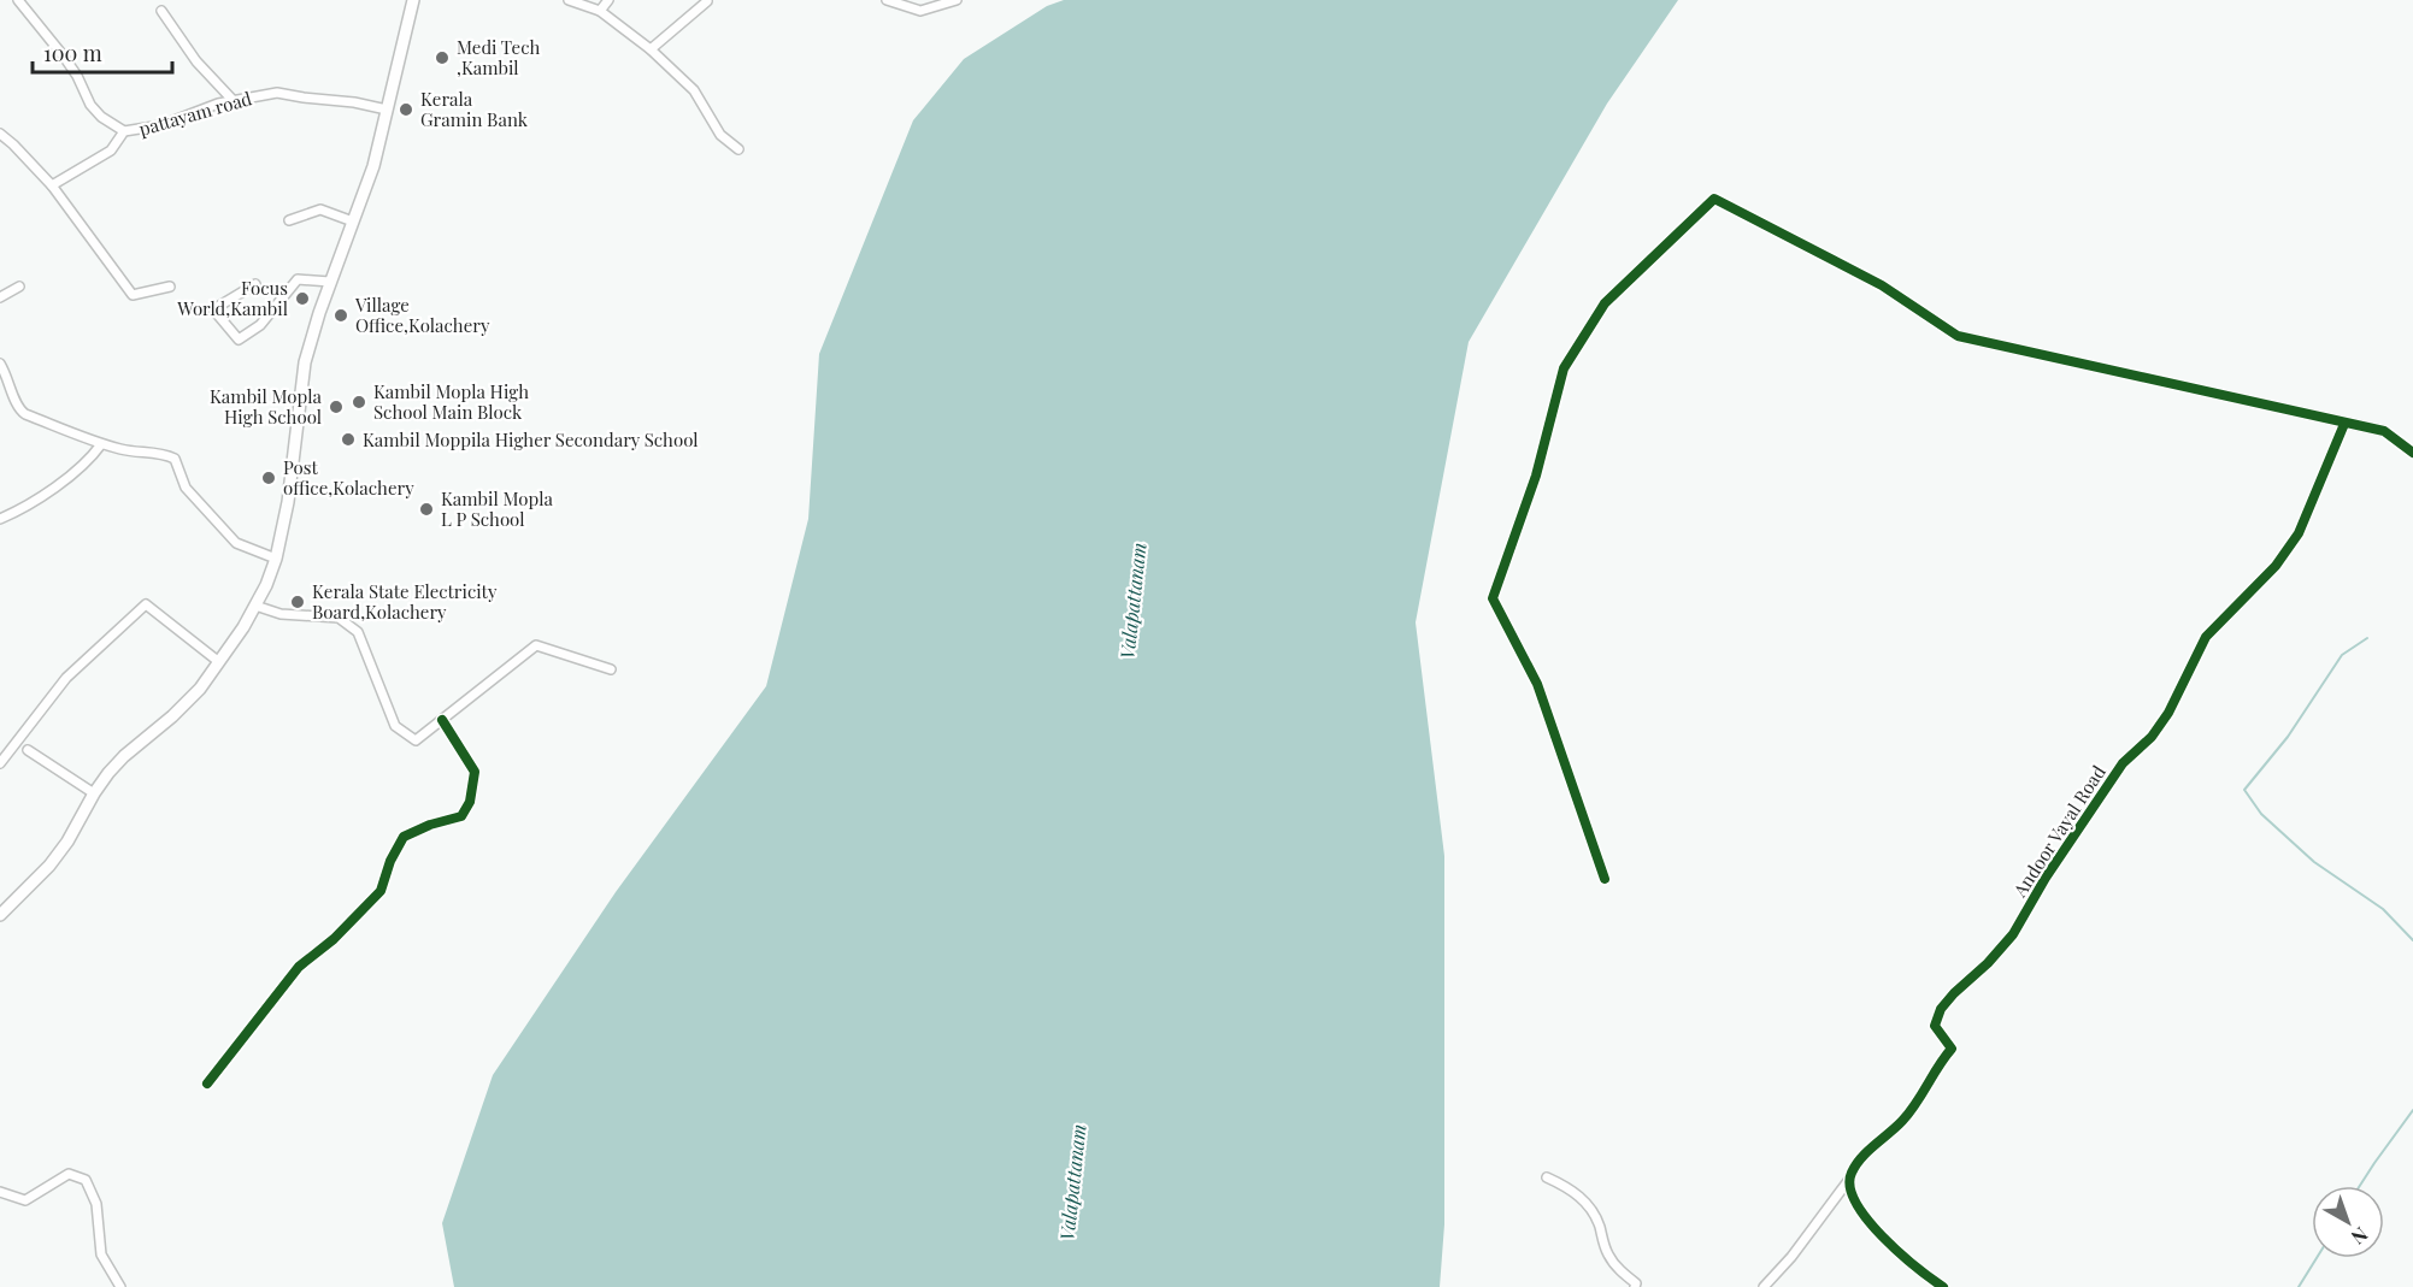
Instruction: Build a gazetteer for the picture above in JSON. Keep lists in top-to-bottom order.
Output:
{
  "streets": {
    "street": ["pattayam road", "Andoor Vayal Road"]
  },
  "water": ["Valapattanam"],
  "places": [
    "Medi Tech ,Kambil",
    "Kerala Gramin Bank",
    "Focus World,Kambil",
    "Village Office,Kolachery",
    "Kambil Mopla High School Main Block",
    "Kambil Mopla High School",
    "Kambil Moppila Higher Secondary School",
    "Post office,Kolachery",
    "Kambil Mopla L P School",
    "Kerala State Electricity Board,Kolachery"
  ],
  "scale_bar": "100 m",
  "north": "bottom right"
}
